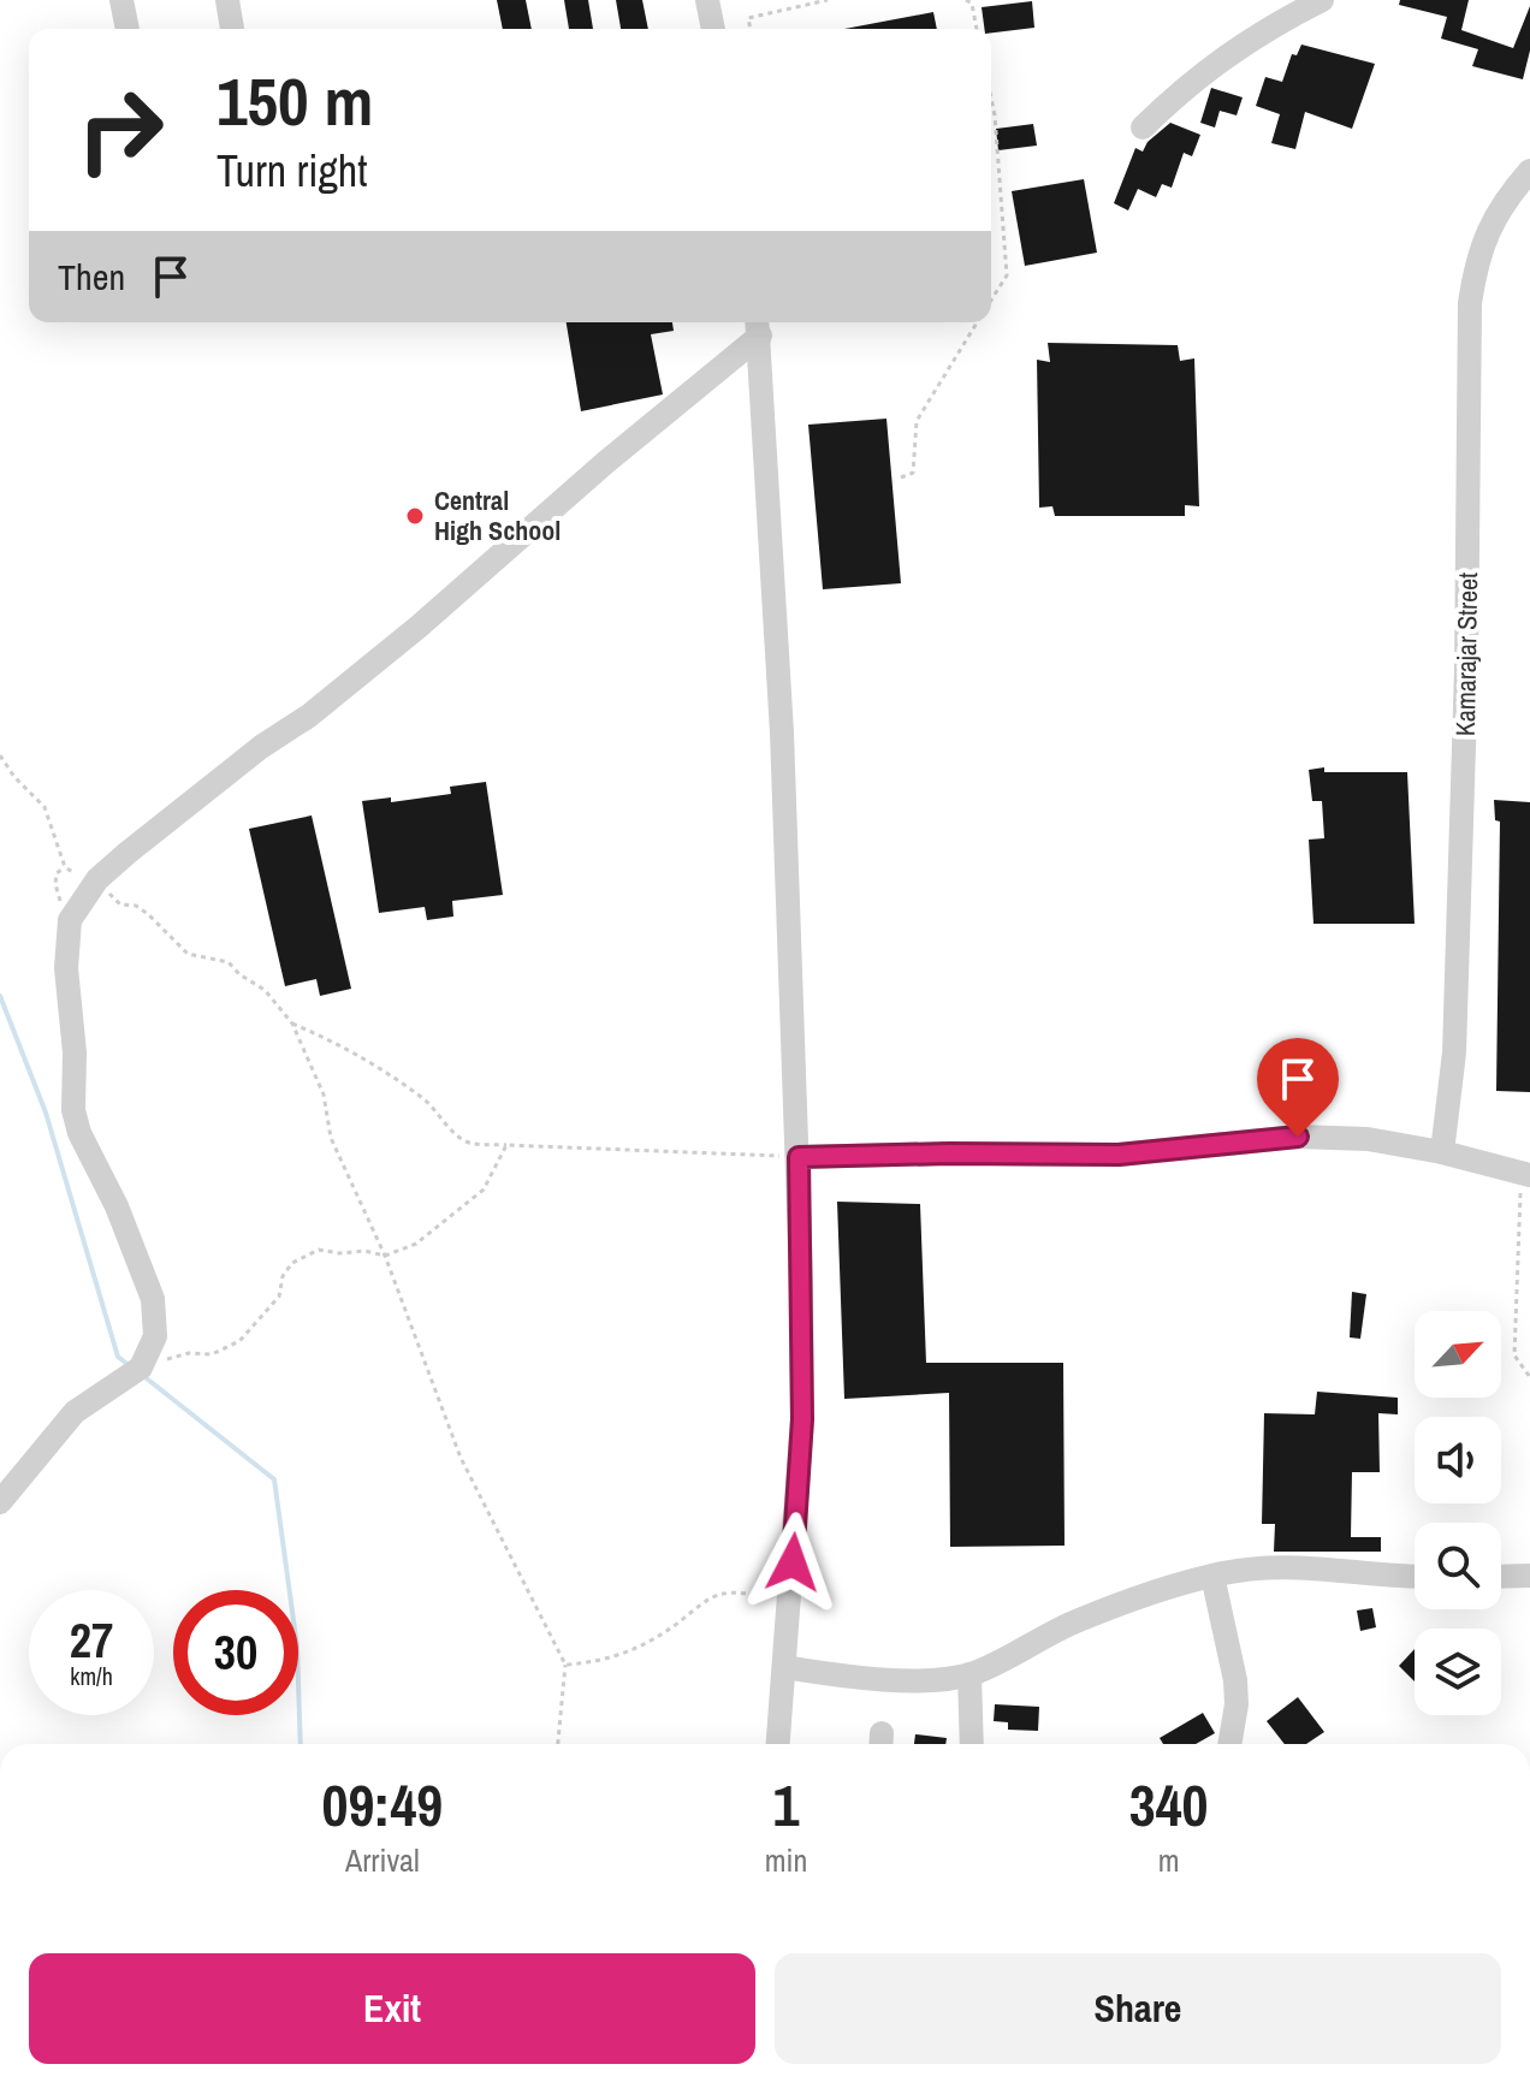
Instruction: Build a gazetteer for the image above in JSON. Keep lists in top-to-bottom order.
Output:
{
  "streets": {
    "street": ["Kamarajar Street"]
  },
  "places": ["Central High School"],
  "north": "top right",
  "page": {
    "turn": ["150 m", "Turn right"],
    "then": "Then",
    "speed": "27 km/h",
    "limit": "30",
    "eta": [
      "09:49",
      "Arrival",
      "1",
      "min",
      "340",
      "m"
    ],
    "buttons": ["Exit", "Share"]
  }
}
